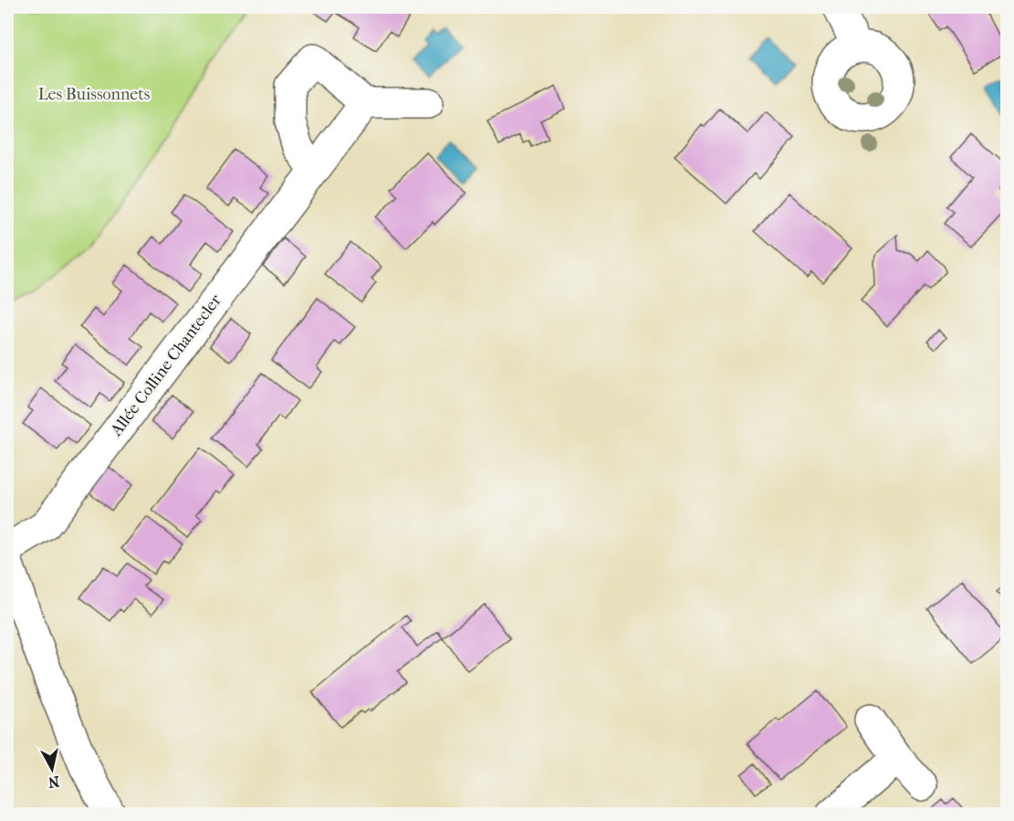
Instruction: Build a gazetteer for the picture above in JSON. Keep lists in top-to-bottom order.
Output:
{
  "streets": {
    "street": ["Allée Colline Chantecler"]
  },
  "parks": ["Les Buissonnets"],
  "north": "bottom"
}
